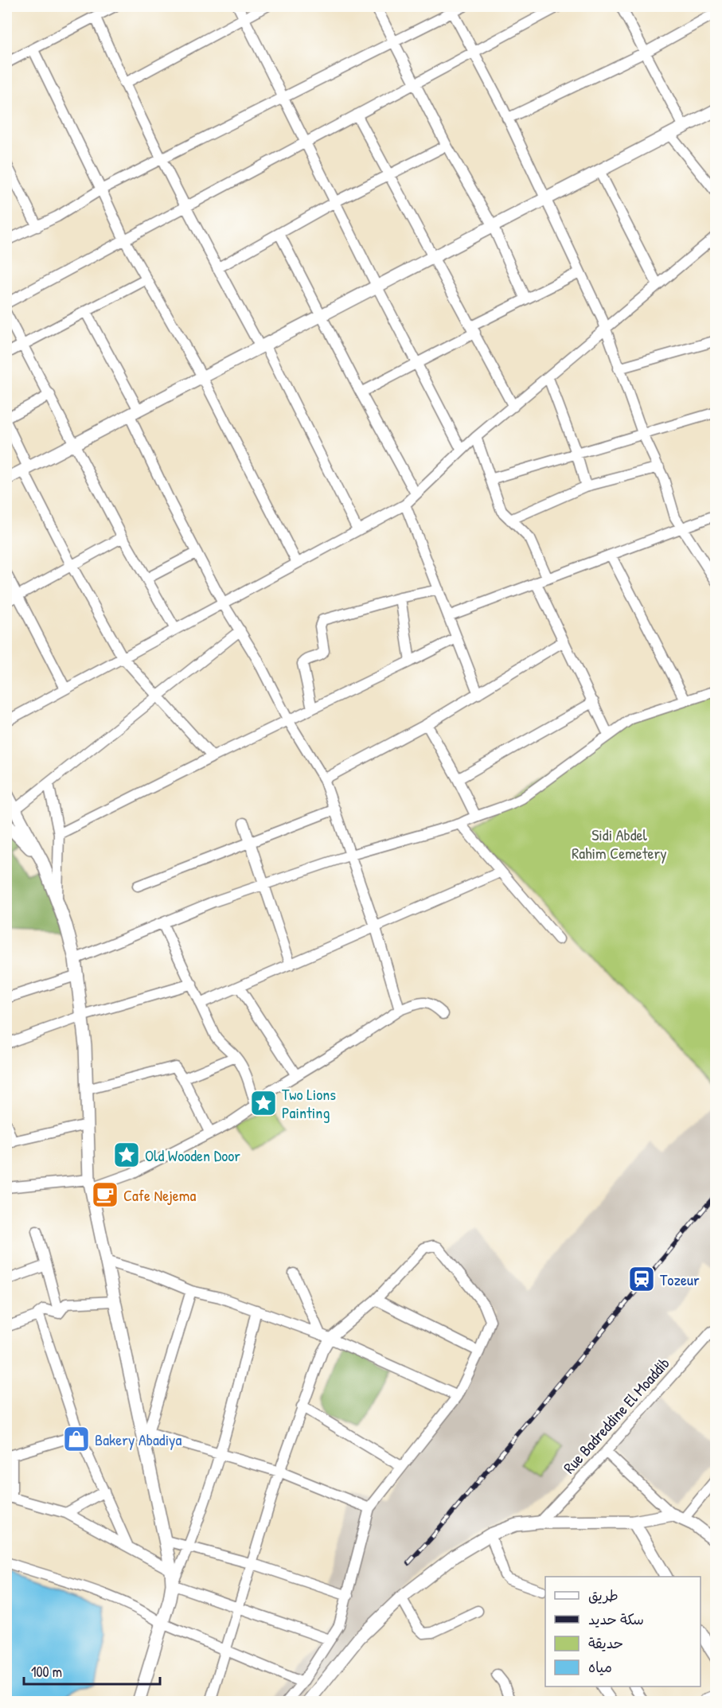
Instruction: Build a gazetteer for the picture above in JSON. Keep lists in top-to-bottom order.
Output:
{
  "streets": {
    "street": ["Rue Badreddine El Moaddib"]
  },
  "parks": ["Sidi Abdel Rahim Cemetery"],
  "places": {
    "place": ["Two Lions Painting", "Old Wooden Door"],
    "cafe": ["Cafe Nejema"],
    "station": ["Tozeur"],
    "shop": ["Bakery Abadiya"]
  },
  "legend": [
    "طريق",
    "سكة حديد",
    "حديقة",
    "مياه"
  ],
  "scale_bar": "100 m"
}
